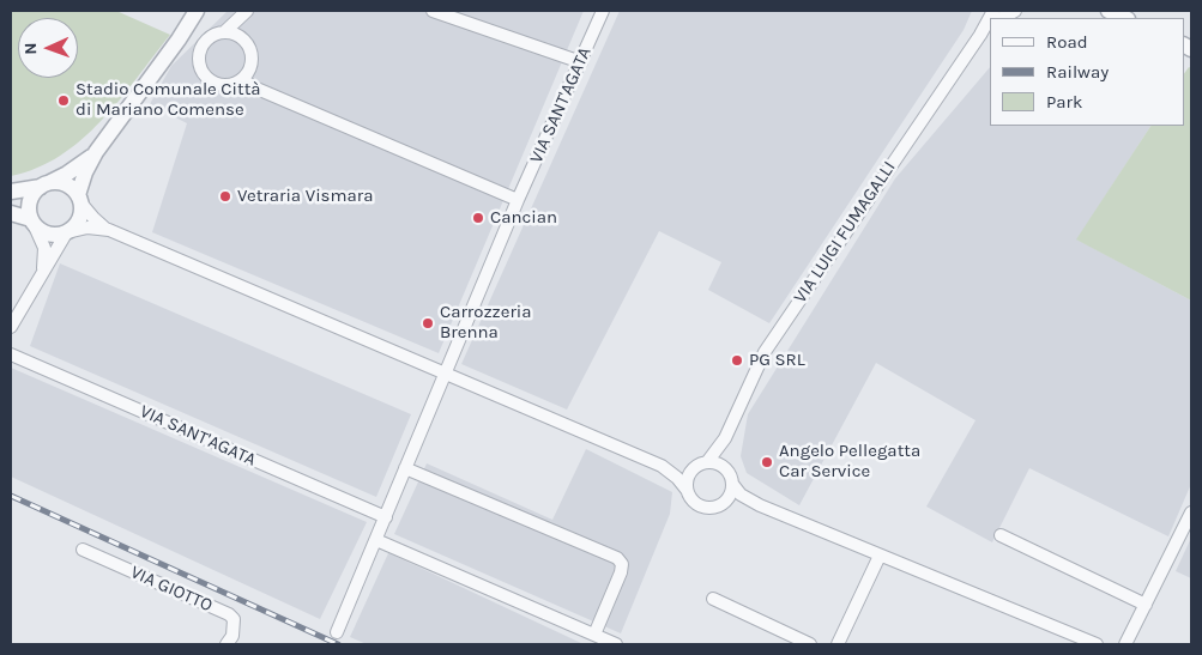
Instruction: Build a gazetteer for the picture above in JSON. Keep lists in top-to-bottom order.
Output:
{
  "streets": {
    "street": ["VIA SANT'AGATA", "VIA LUIGI FUMAGALLI", "VIA GIOTTO"]
  },
  "places": [
    "Stadio Comunale Città di Mariano Comense",
    "Vetraria Vismara",
    "Cancian",
    "Carrozzeria Brenna",
    "PG SRL",
    "Angelo Pellegatta Car Service"
  ],
  "legend": ["Road", "Railway", "Park"],
  "north": "left"
}
